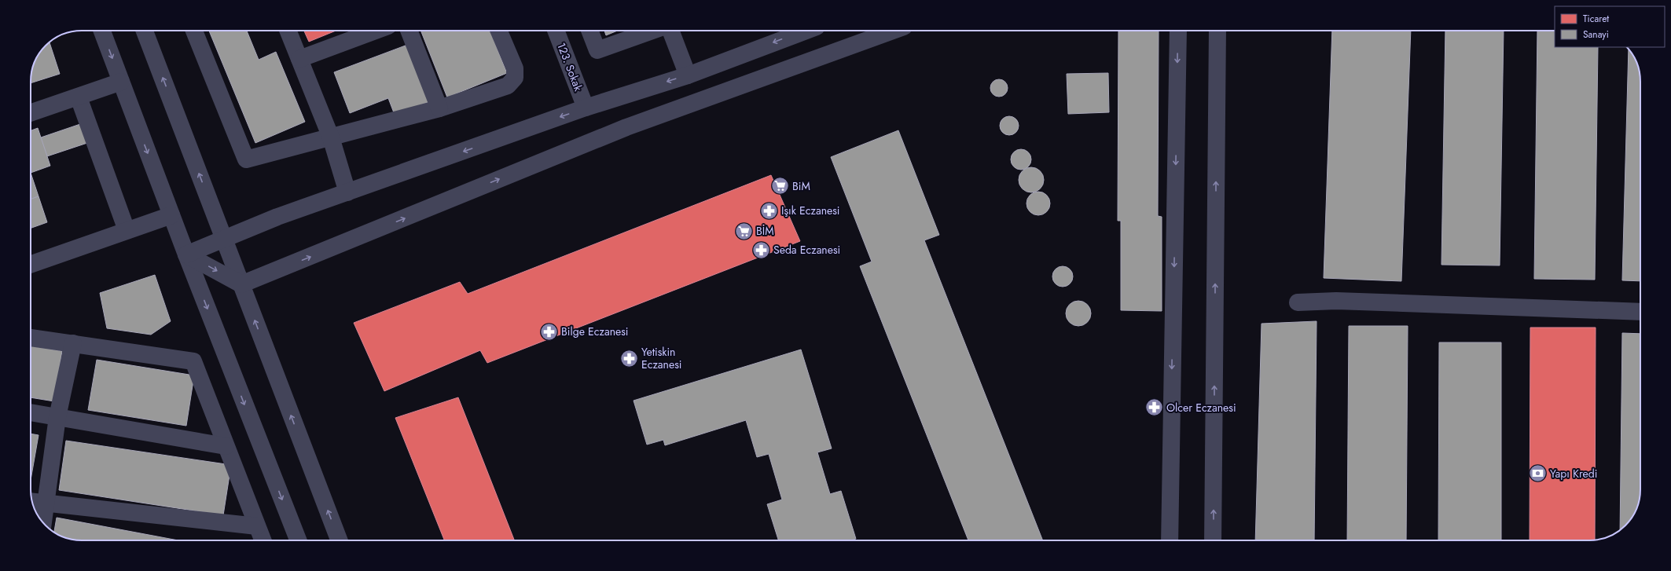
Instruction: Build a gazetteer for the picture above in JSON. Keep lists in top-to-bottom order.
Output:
{
  "streets": {
    "street": ["123. Sokak"]
  },
  "places": {
    "supermarket": ["BiM", "BİM"],
    "pharmacy": [
      "Işık Eczanesi",
      "Seda Eczanesi",
      "Bilge Eczanesi",
      "Yetiskin Eczanesi",
      "Olcer Eczanesi"
    ],
    "bank": ["Yapı Kredi"]
  },
  "legend": ["Ticaret", "Sanayi"]
}
